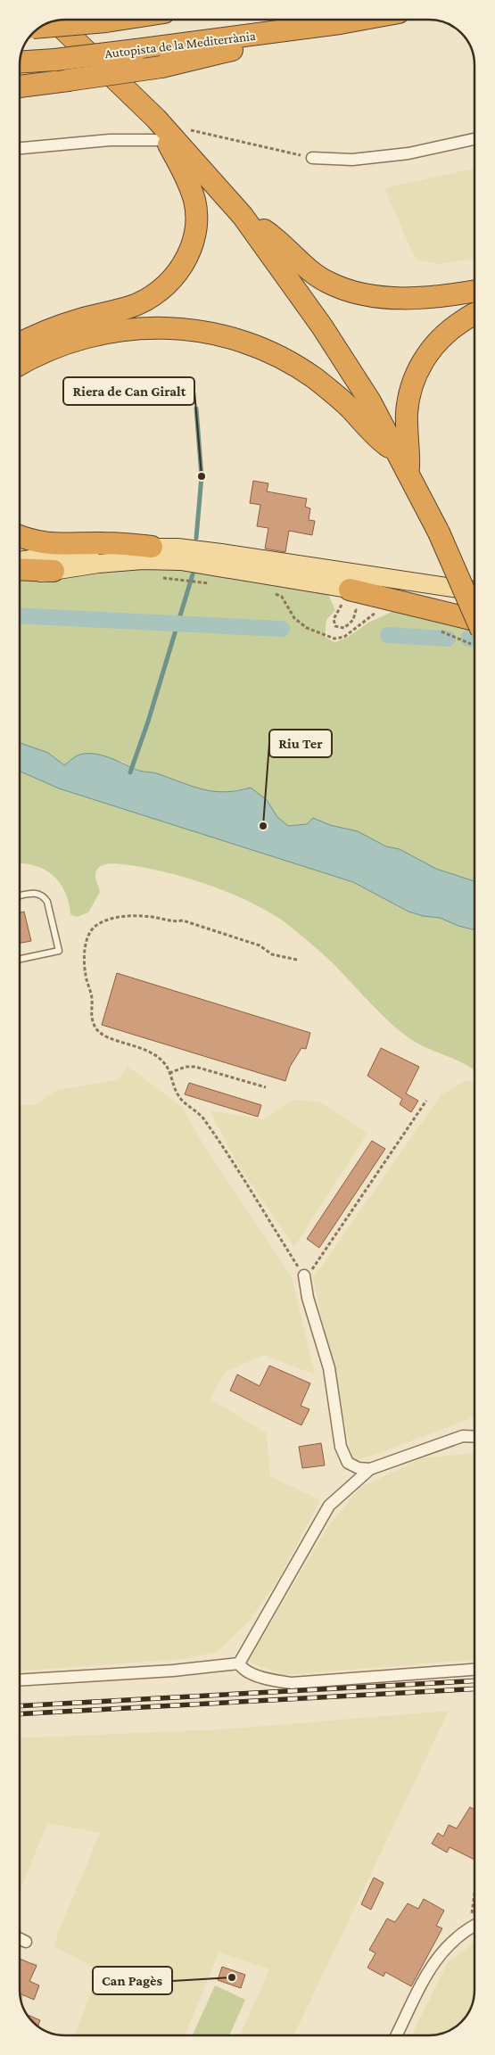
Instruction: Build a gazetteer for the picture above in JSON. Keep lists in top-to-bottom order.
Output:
{
  "streets": {
    "highway": ["Autopista de la Mediterrània"]
  },
  "places": ["Riera de Can Giralt", "Riu Ter", "Can Pagès"]
}
